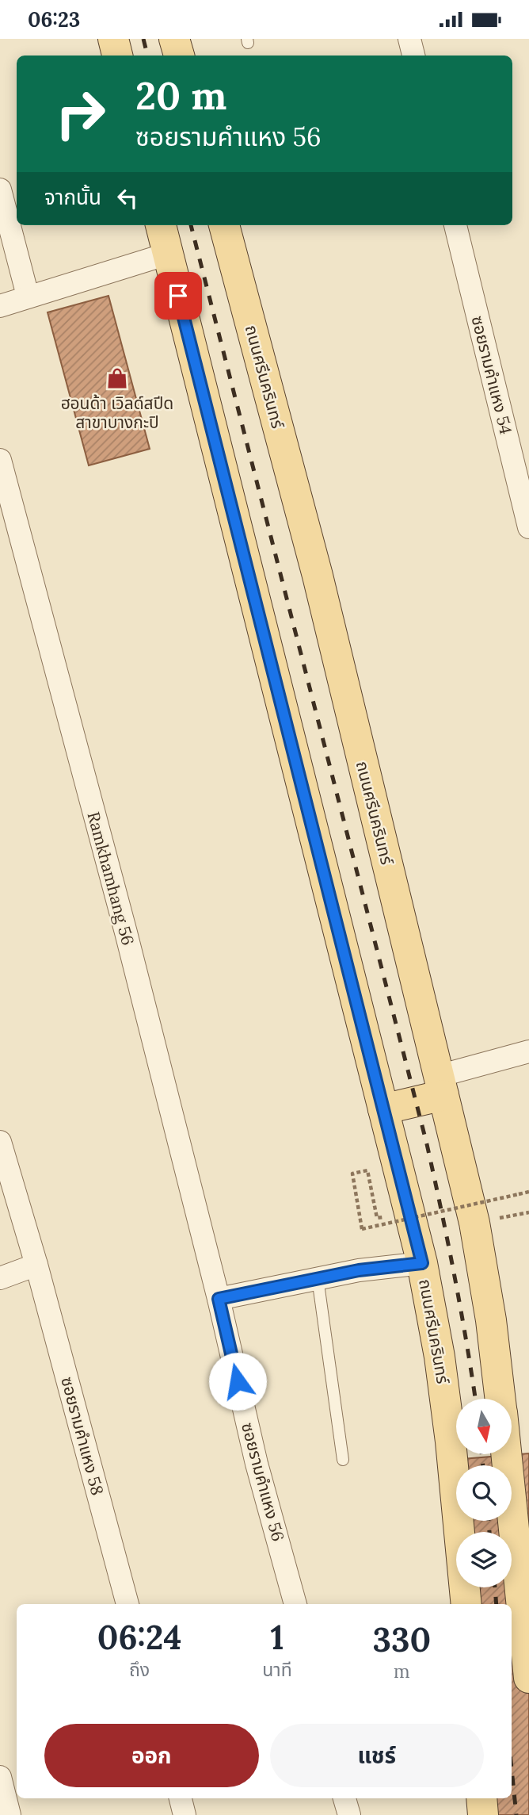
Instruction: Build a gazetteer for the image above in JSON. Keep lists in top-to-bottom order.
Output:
{
  "streets": {
    "main road": ["ถนนศรีนครินทร์"],
    "street": [
      "ซอยรามคำแหง 54",
      "Ramkhamhang 56",
      "ซอยรามคำแหง 58",
      "ซอยรามคำแหง 56"
    ]
  },
  "crossings": [
    ["Ramkhamhang 56", "ซอยรามคำแหง 56"]
  ],
  "places": {
    "shop": ["ฮอนด้า เวิลด์สปีด สาขาบางกะปิ"]
  },
  "north": "bottom",
  "page": {
    "status": "06:23",
    "turn": ["20 m", "ซอยรามคำแหง 56"],
    "then": "จากนั้น",
    "eta": [
      "06:24",
      "ถึง",
      "1",
      "นาที",
      "330",
      "m"
    ],
    "buttons": ["ออก", "แชร์"]
  }
}
